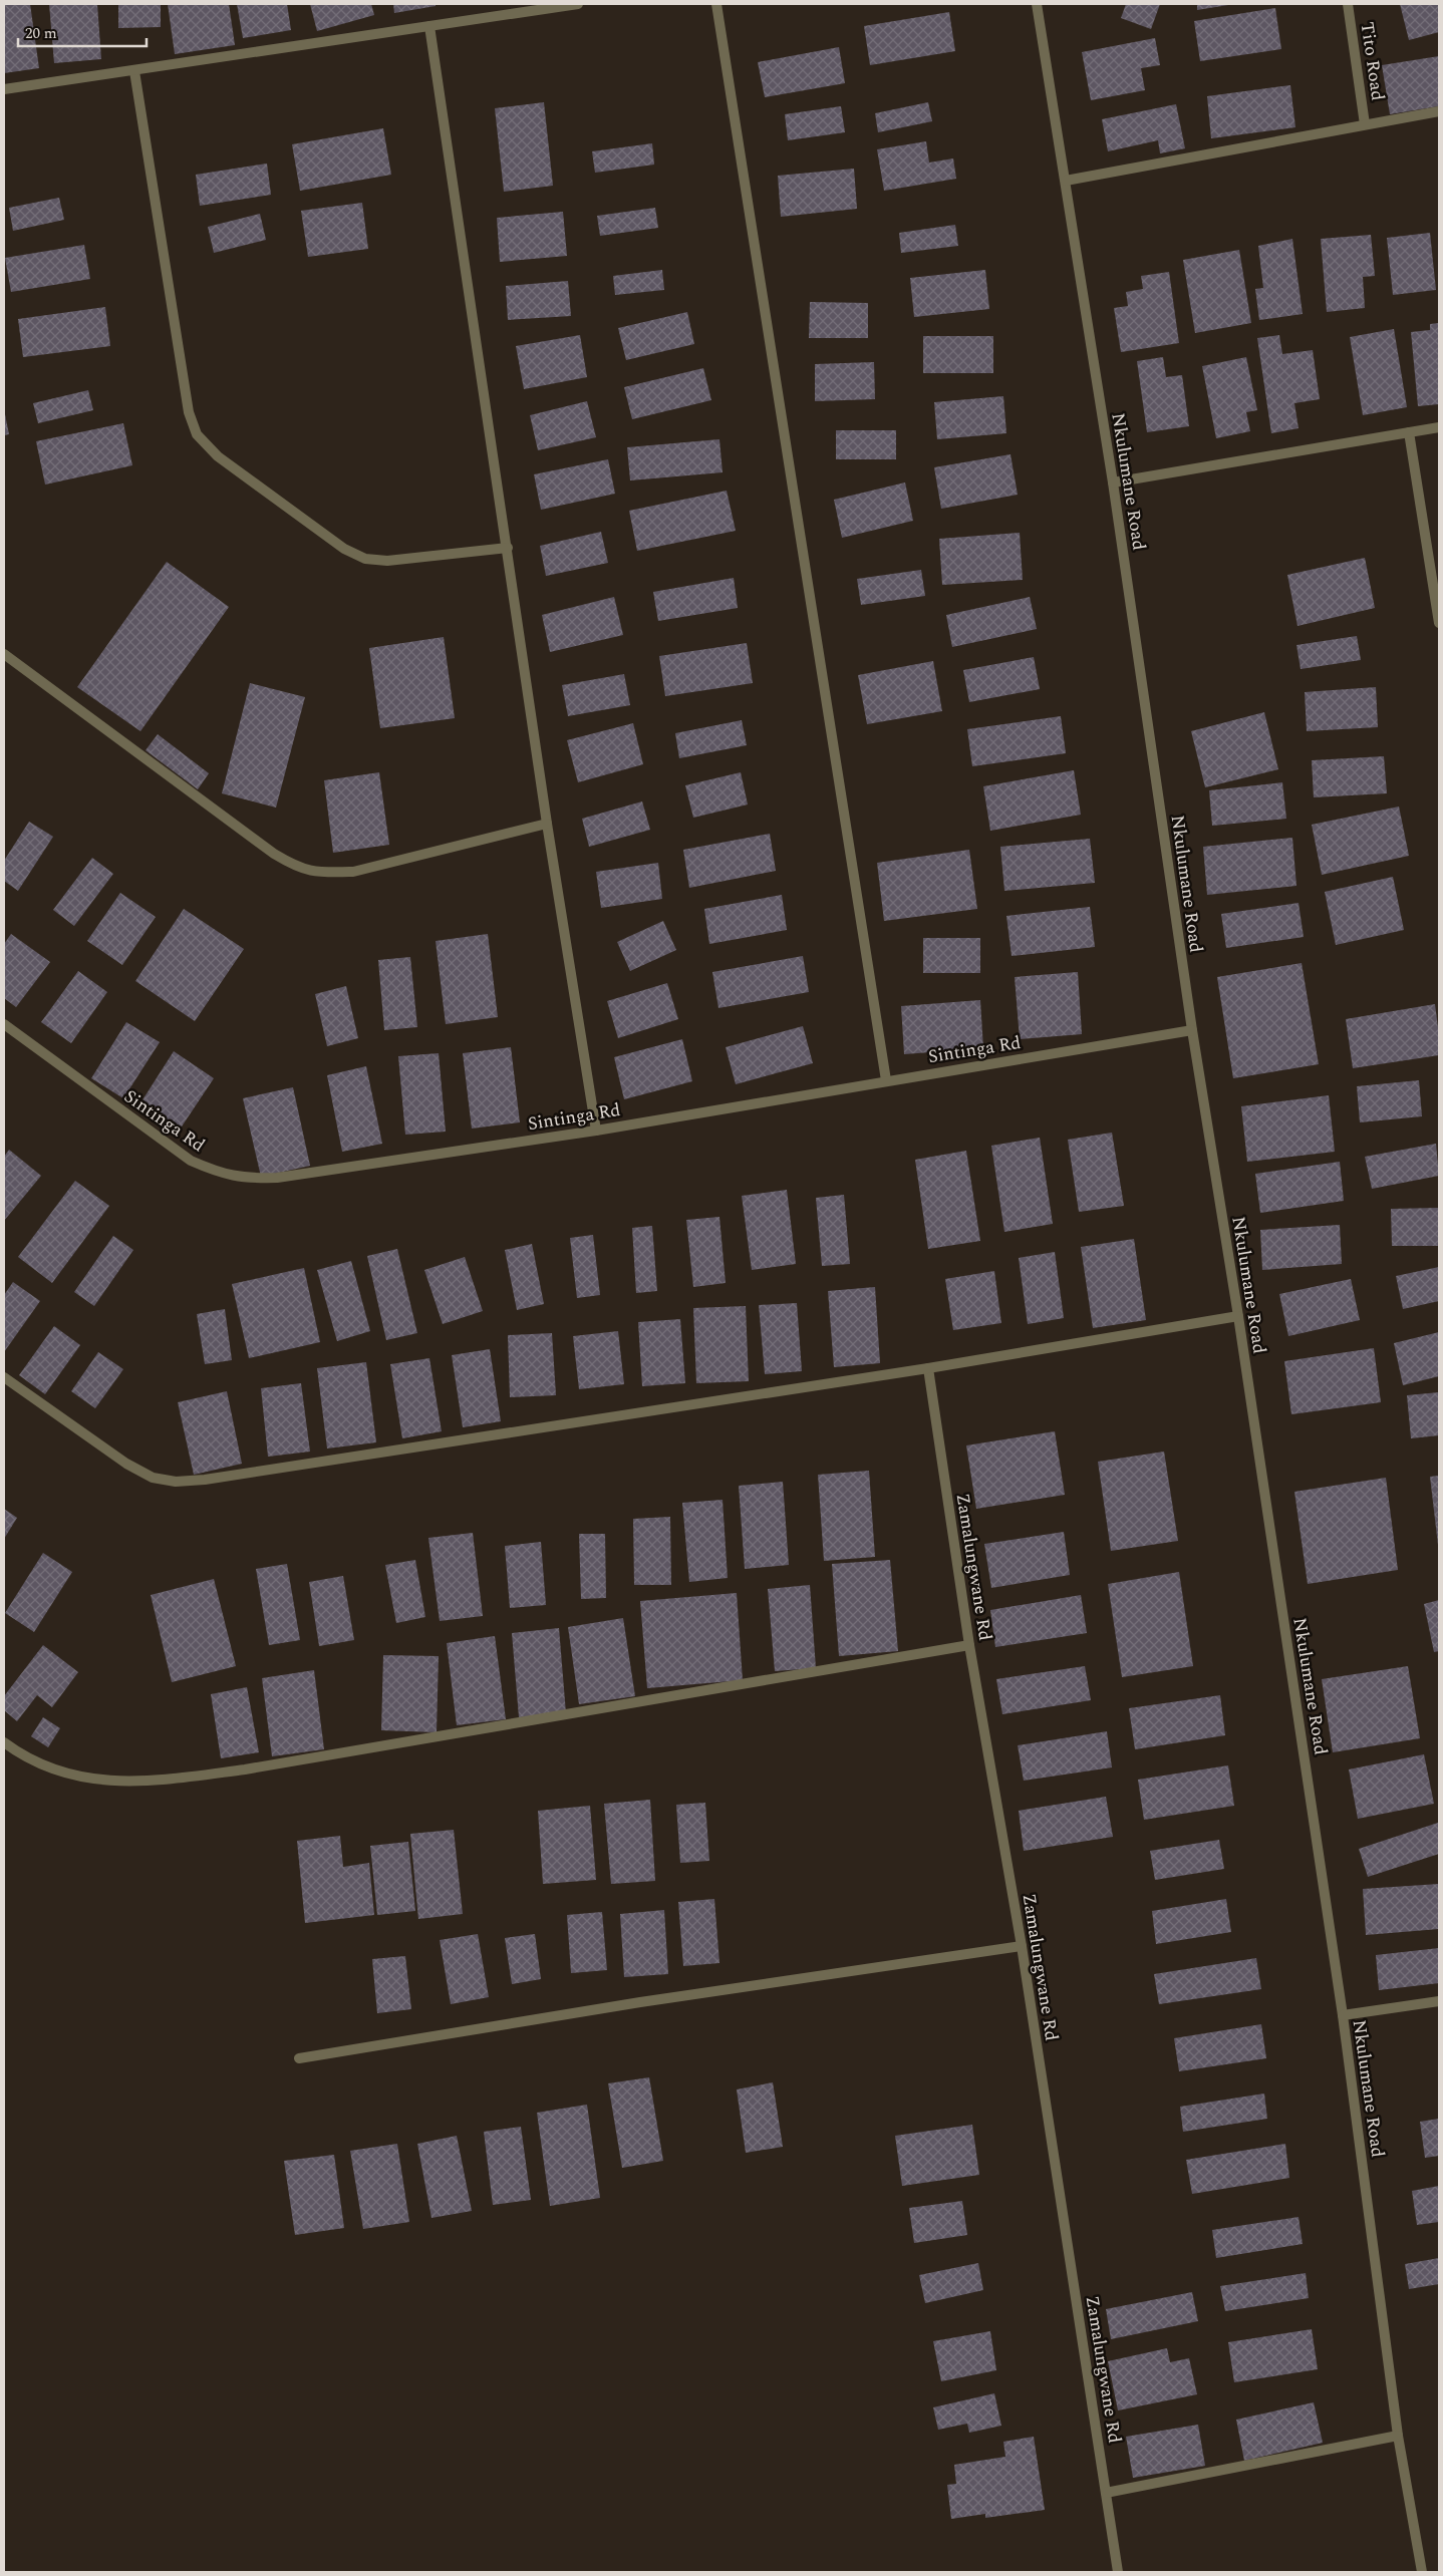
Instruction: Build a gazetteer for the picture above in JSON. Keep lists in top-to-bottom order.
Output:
{
  "streets": {
    "street": [
      "Tito Road",
      "Nkulumane Road",
      "Sintinga Rd",
      "Zamalungwane Rd"
    ]
  },
  "crossings": [
    ["Nkulumane Road", "Sintinga Rd"]
  ],
  "scale_bar": "20 m"
}
